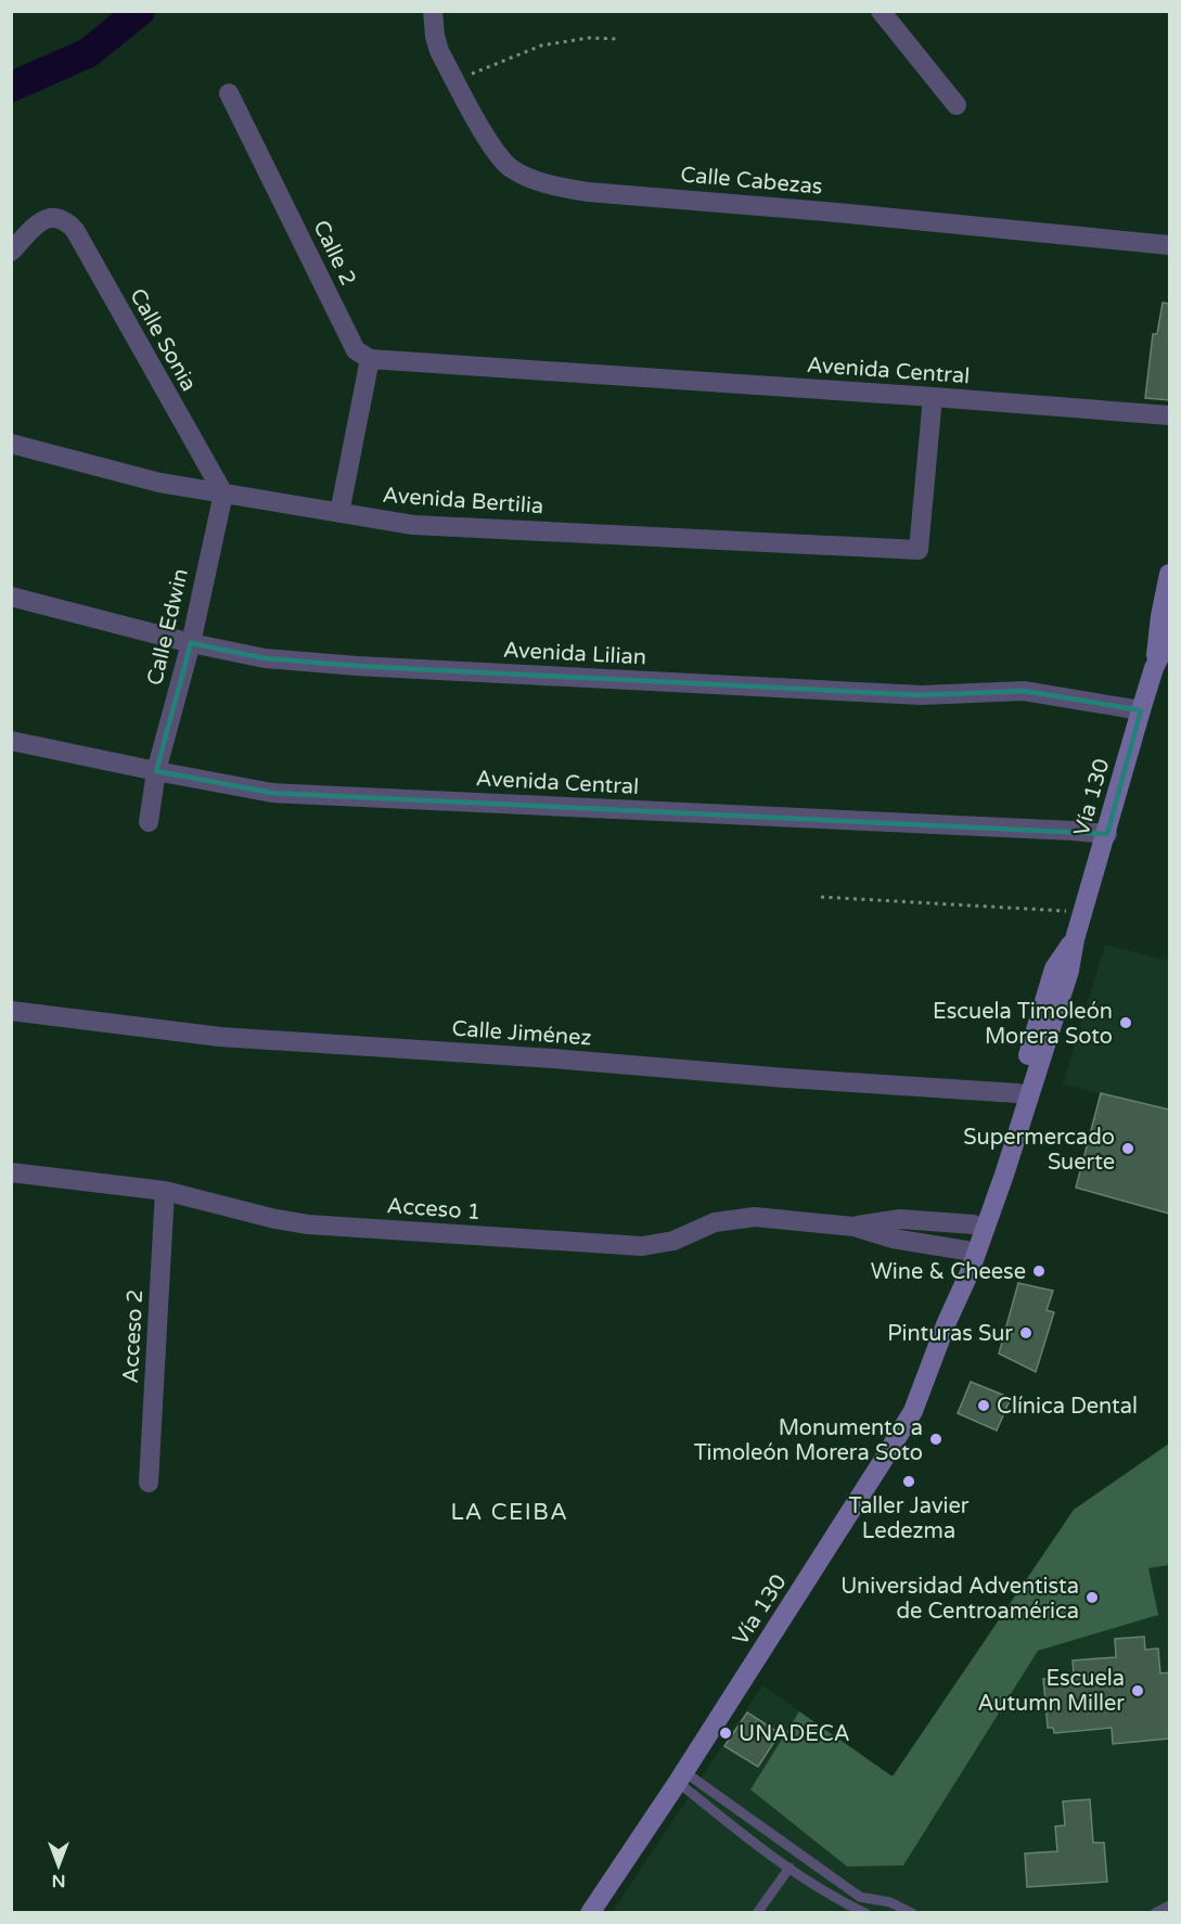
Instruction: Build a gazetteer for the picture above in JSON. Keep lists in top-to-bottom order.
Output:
{
  "streets": {
    "main road": ["Vía 130"],
    "street": [
      "Calle Cabezas",
      "Calle 2",
      "Calle Sonia",
      "Avenida Central",
      "Avenida Bertilia",
      "Calle Edwin",
      "Avenida Lilian",
      "Calle Jiménez",
      "Acceso 1",
      "Acceso 2"
    ]
  },
  "crossings": [
    ["Calle 2", "Avenida Central"],
    ["Calle Sonia", "Avenida Bertilia"],
    ["Calle Sonia", "Calle Edwin"],
    ["Avenida Central", "Avenida Bertilia"],
    ["Avenida Central", "Calle Edwin"],
    ["Avenida Central", "Vía 130"],
    ["Avenida Bertilia", "Calle Edwin"],
    ["Calle Edwin", "Avenida Lilian"],
    ["Avenida Lilian", "Vía 130"],
    ["Vía 130", "Calle Jiménez"],
    ["Vía 130", "Acceso 1"],
    ["Acceso 1", "Acceso 2"]
  ],
  "districts": ["LA CEIBA"],
  "places": [
    "Escuela Timoleón Morera Soto",
    "Supermercado Suerte",
    "Wine & Cheese",
    "Pinturas Sur",
    "Clínica Dental",
    "Monumento a Timoleón Morera Soto",
    "Taller Javier Ledezma",
    "Universidad Adventista de Centroamérica",
    "Escuela Autumn Miller",
    "UNADECA"
  ],
  "north": "bottom"
}
